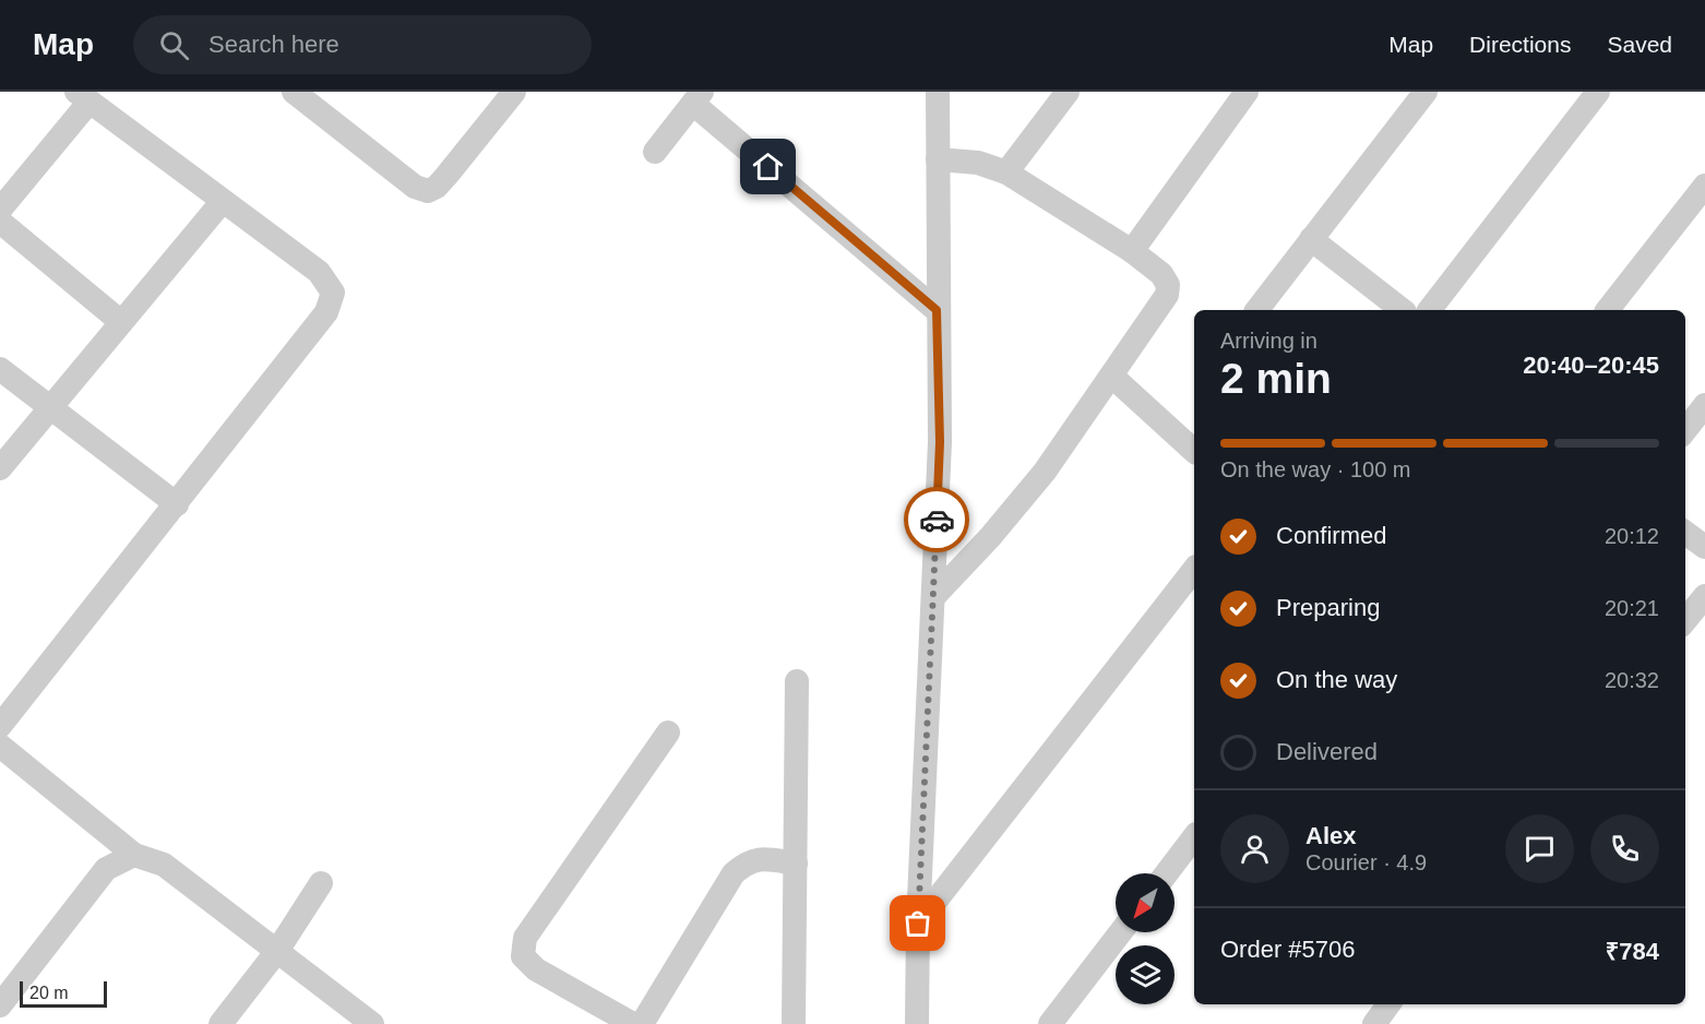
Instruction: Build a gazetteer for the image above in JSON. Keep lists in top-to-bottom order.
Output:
{
  "scale_bar": "20 m",
  "north": "bottom left",
  "page": {
    "header": "Map",
    "search": "Search here",
    "nav": ["Map", "Directions", "Saved"],
    "heading": ["2 min", "Arriving in", "20:40–20:45"],
    "panel": [
      "Alex",
      "Courier · 4.9",
      "Order #5706",
      "₹784"
    ],
    "bar": "On the way · 100 m",
    "list": [
      ["Confirmed", "20:12"],
      ["Preparing", "20:21"],
      ["On the way", "20:32"],
      "Delivered"
    ],
    "scale": "20 m"
  }
}
